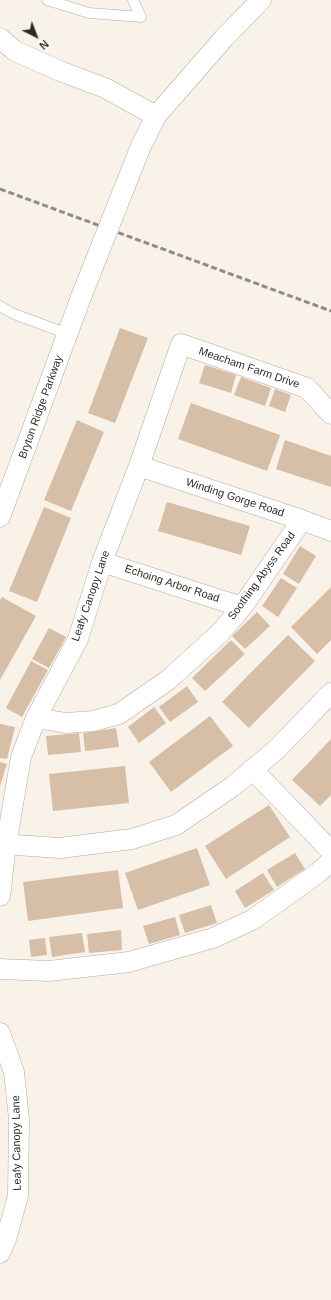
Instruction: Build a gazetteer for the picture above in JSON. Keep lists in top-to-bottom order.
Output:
{
  "streets": {
    "street": [
      "Meacham Farm Drive",
      "Bryton Ridge Parkway",
      "Winding Gorge Road",
      "Soothing Abyss Road",
      "Echoing Arbor Road",
      "Leafy Canopy Lane"
    ]
  },
  "crossings": [
    ["Meacham Farm Drive", "Leafy Canopy Lane"],
    ["Winding Gorge Road", "Soothing Abyss Road"],
    ["Winding Gorge Road", "Leafy Canopy Lane"],
    ["Soothing Abyss Road", "Echoing Arbor Road"],
    ["Soothing Abyss Road", "Leafy Canopy Lane"],
    ["Echoing Arbor Road", "Leafy Canopy Lane"]
  ],
  "north": "bottom right"
}
